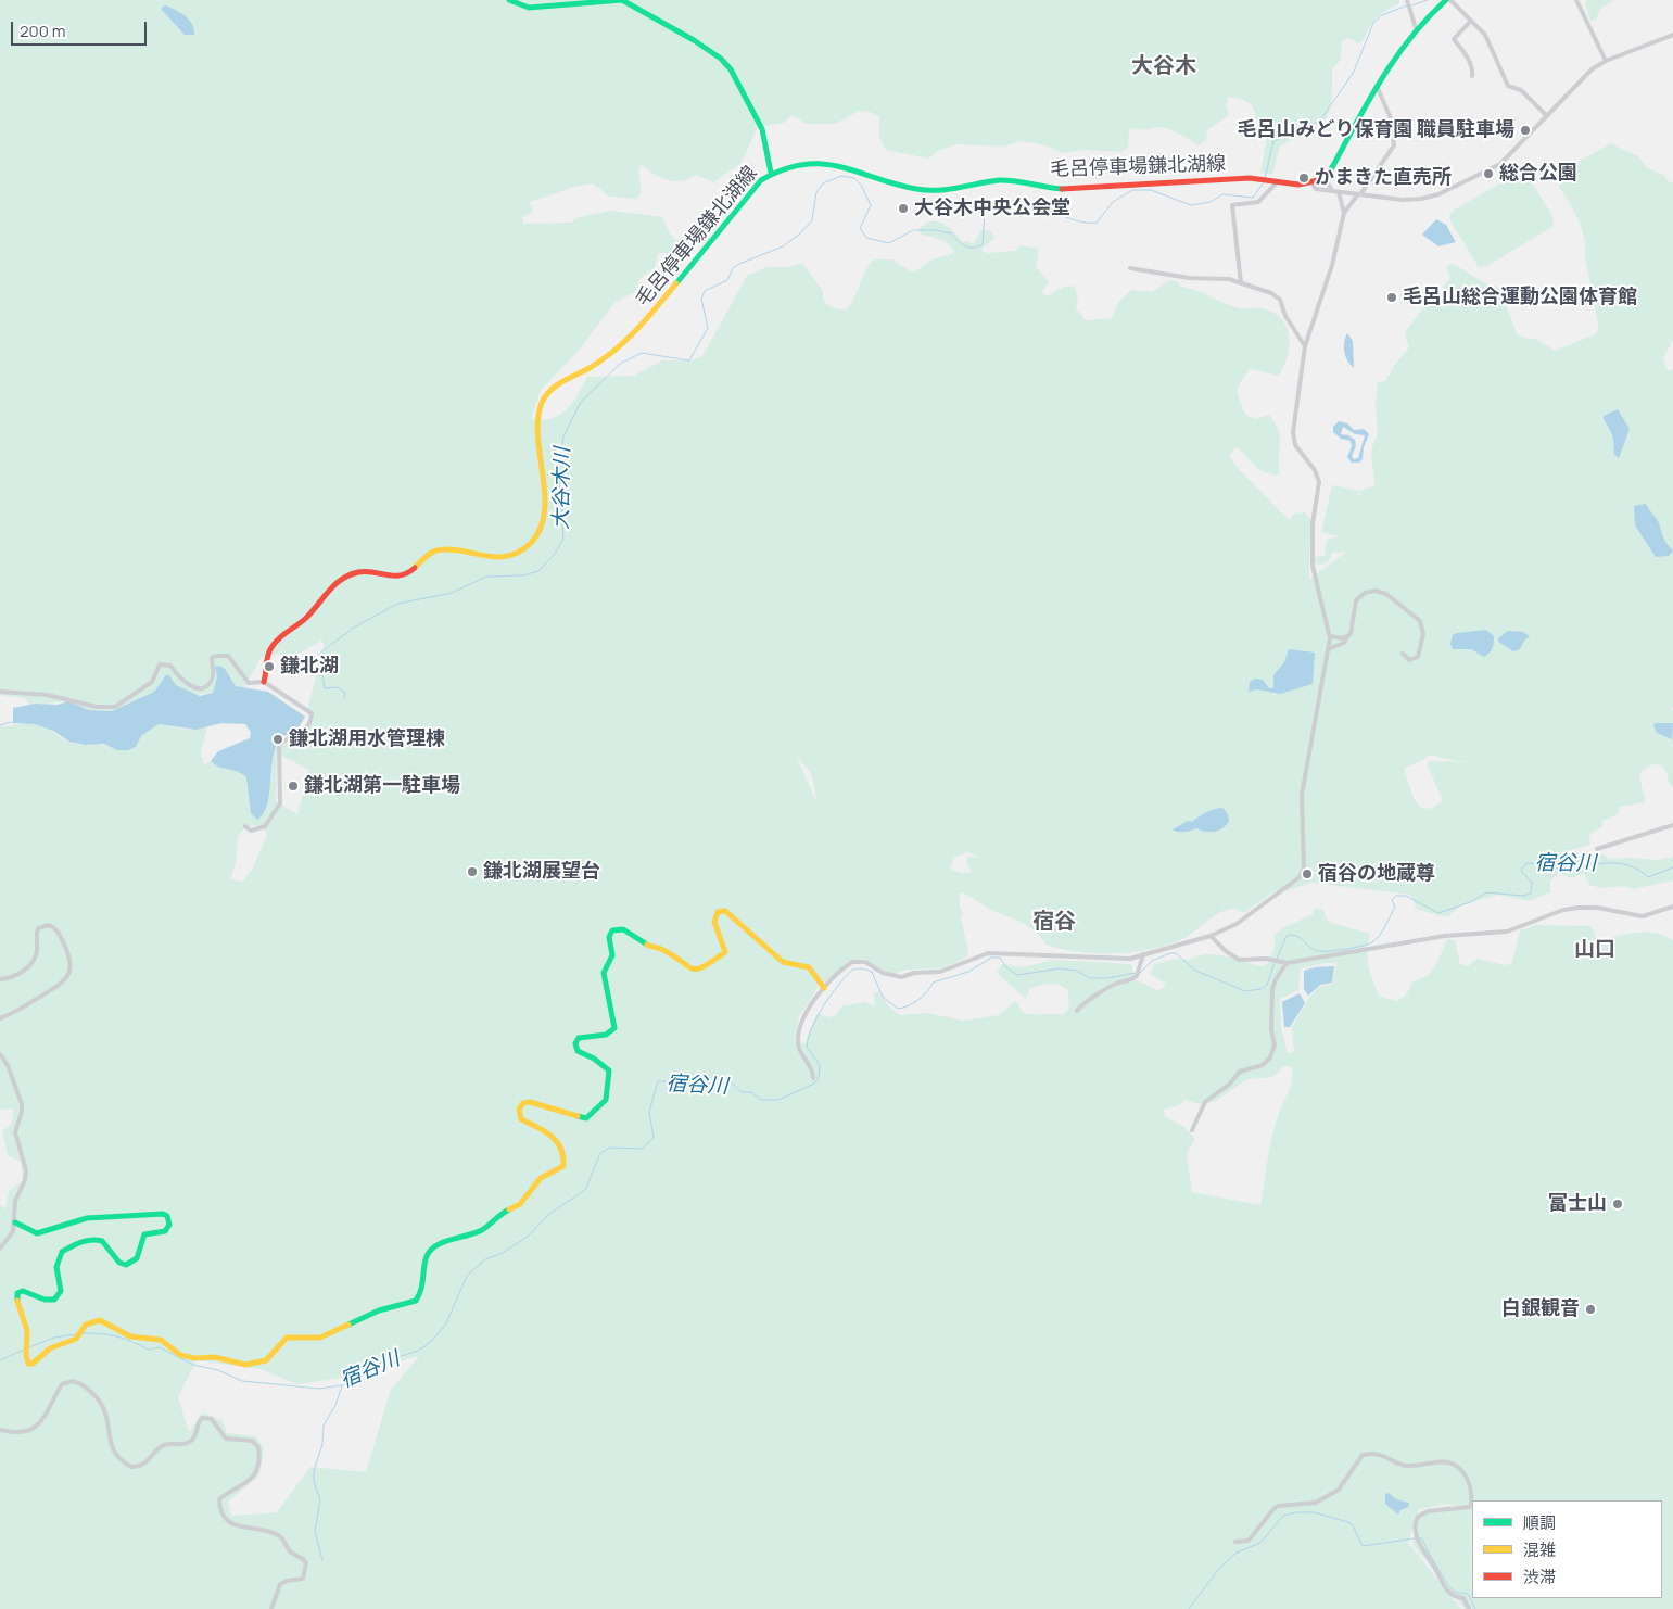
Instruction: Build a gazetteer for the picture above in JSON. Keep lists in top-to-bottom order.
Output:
{
  "streets": {
    "street": ["毛呂停車場鎌北湖線"]
  },
  "districts": ["大谷木", "宿谷", "山口"],
  "water": ["大谷木川", "宿谷川"],
  "places": [
    "毛呂山みどり保育園 職員駐車場",
    "総合公園",
    "かまきた直売所",
    "大谷木中央公会堂",
    "毛呂山総合運動公園体育館",
    "鎌北湖",
    "鎌北湖用水管理棟",
    "鎌北湖第一駐車場",
    "鎌北湖展望台",
    "宿谷の地蔵尊",
    "富士山",
    "白銀観音"
  ],
  "legend": ["順調", "混雑", "渋滞"],
  "scale_bar": "200 m"
}
